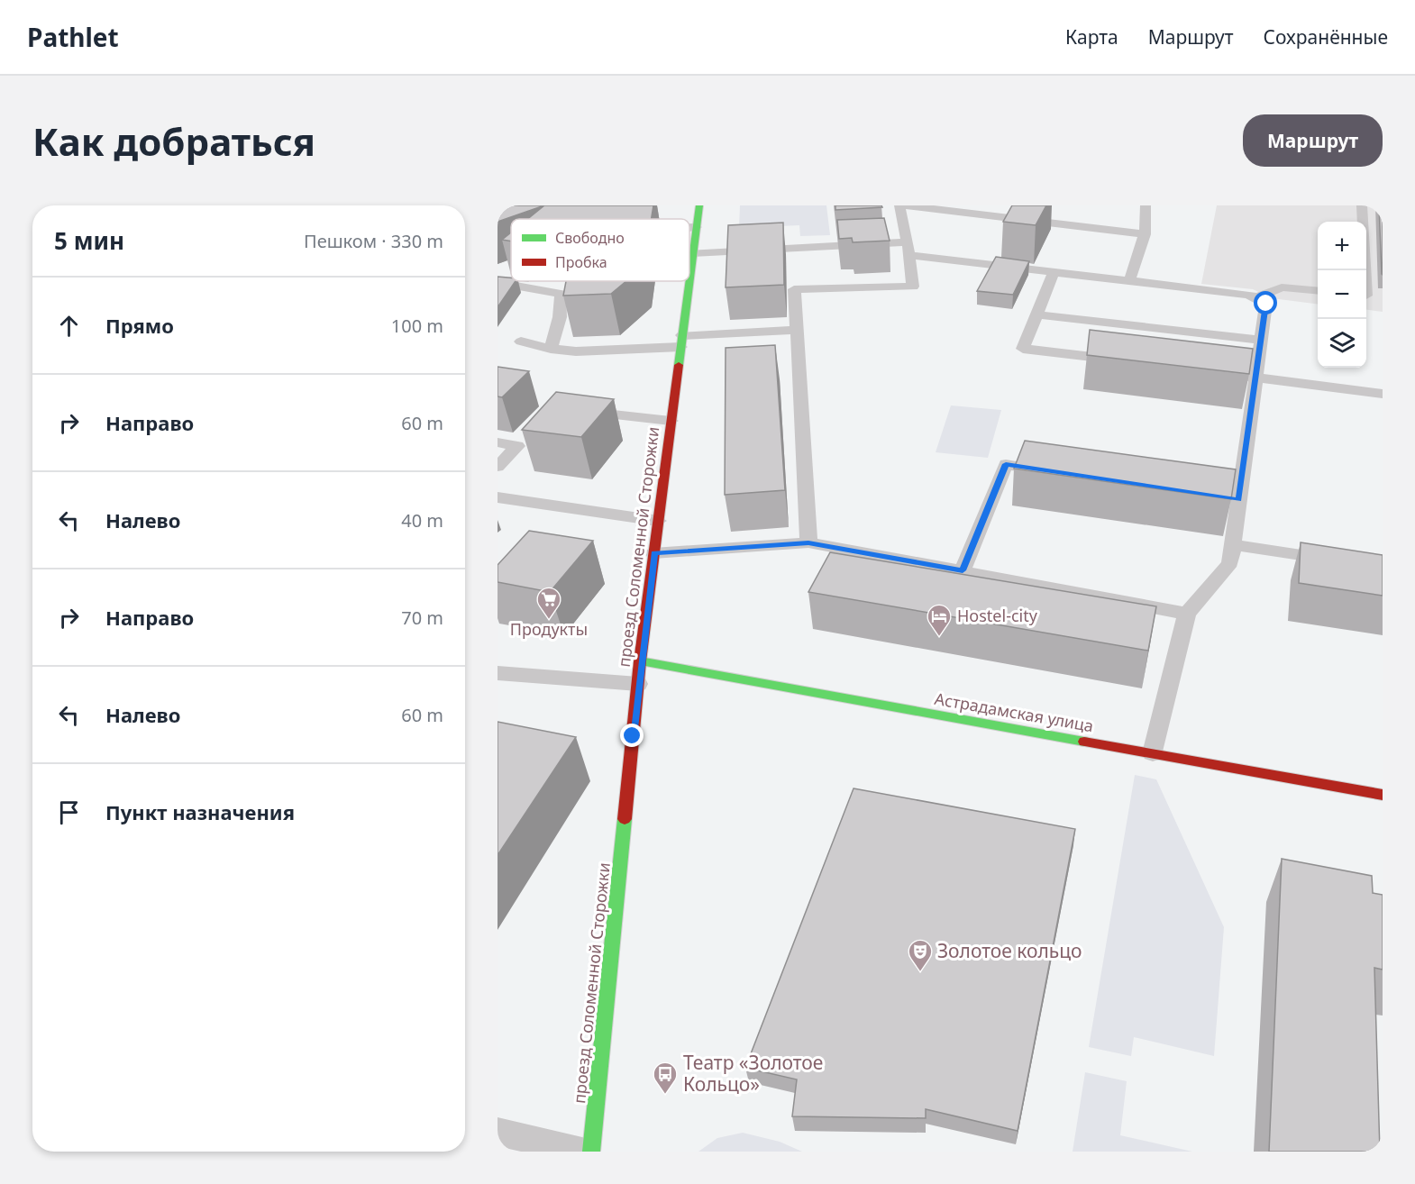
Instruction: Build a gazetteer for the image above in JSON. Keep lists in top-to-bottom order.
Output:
{
  "streets": {
    "street": ["проезд Соломенной Сторожки", "Астрадамская улица"]
  },
  "crossings": [
    ["проезд Соломенной Сторожки", "Астрадамская улица"]
  ],
  "places": {
    "supermarket": ["Продукты"],
    "hotel": ["Hostel-city"],
    "theatre": ["Золотое кольцо"],
    "bus stop": ["Театр «Золотое Кольцо»"]
  },
  "legend": ["Свободно", "Пробка"],
  "page": {
    "header": "Pathlet",
    "nav": ["Карта", "Маршрут", "Сохранённые"],
    "buttons": "Маршрут",
    "title": "Как добраться",
    "heading": ["5 мин", "Пешком · 330 m"],
    "map_buttons": ["+", "−"],
    "list": [
      ["Прямо", "100 m"],
      ["Направо", "60 m"],
      ["Налево", "40 m"],
      ["Направо", "70 m"],
      ["Налево", "60 m"],
      "Пункт назначения"
    ]
  }
}
